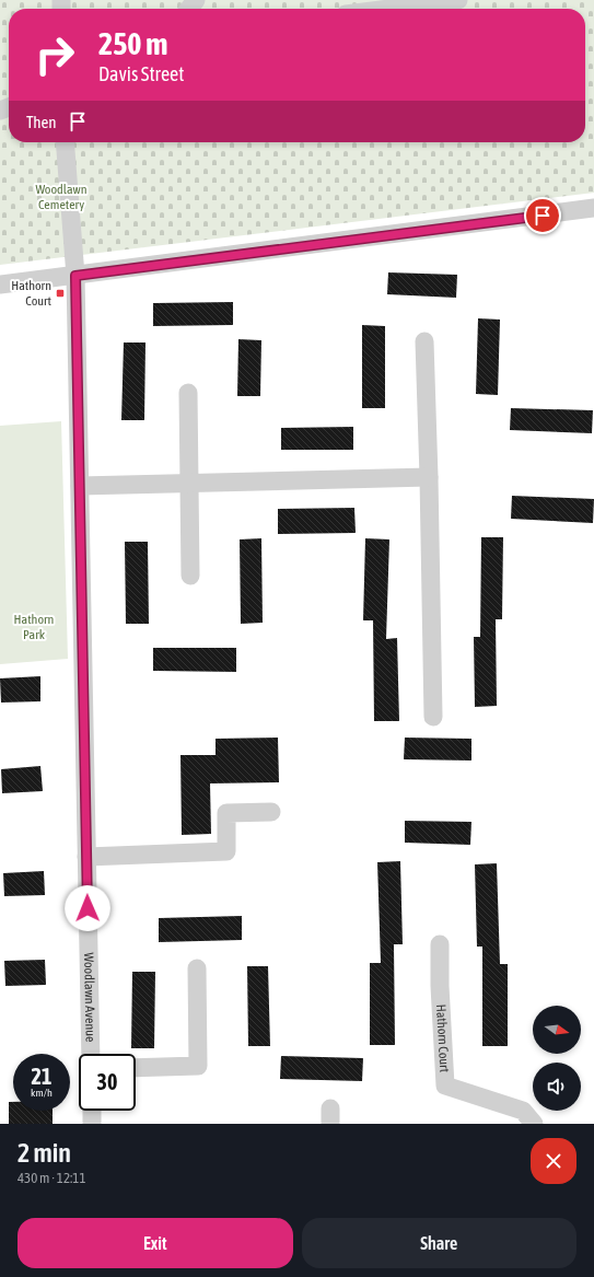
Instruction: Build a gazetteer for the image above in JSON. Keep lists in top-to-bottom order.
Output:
{
  "streets": {
    "street": ["Woodlawn Avenue", "Hathorn Court"]
  },
  "parks": ["Woodlawn Cemetery", "Hathorn Park"],
  "places": {
    "transit": ["Hathorn Court"]
  },
  "north": "right",
  "page": {
    "turn": ["250 m", "Davis Street"],
    "then": "Then",
    "speed": "21 km/h",
    "limit": "30",
    "heading": ["2 min", "430 m · 12:11"],
    "buttons": ["Exit", "Share"]
  }
}
